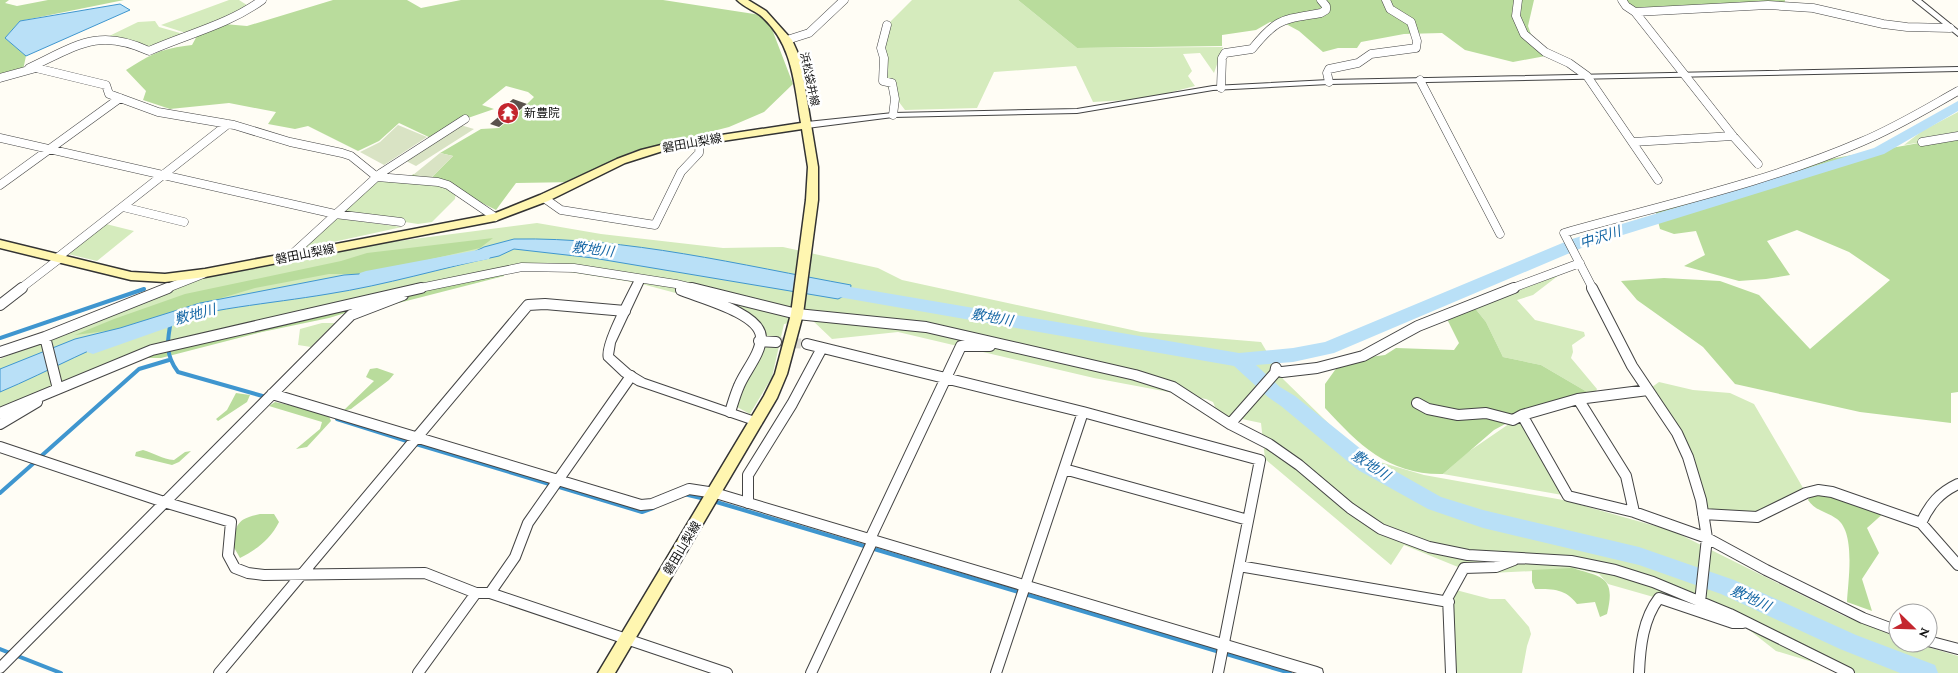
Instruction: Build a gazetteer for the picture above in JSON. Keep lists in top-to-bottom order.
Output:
{
  "streets": {
    "main road": ["浜松袋井線", "磐田山梨線"]
  },
  "crossings": [
    ["浜松袋井線", "磐田山梨線"]
  ],
  "water": ["中沢川", "敷地川"],
  "places": {
    "temple": ["新豊院"]
  },
  "north": "bottom right"
}
